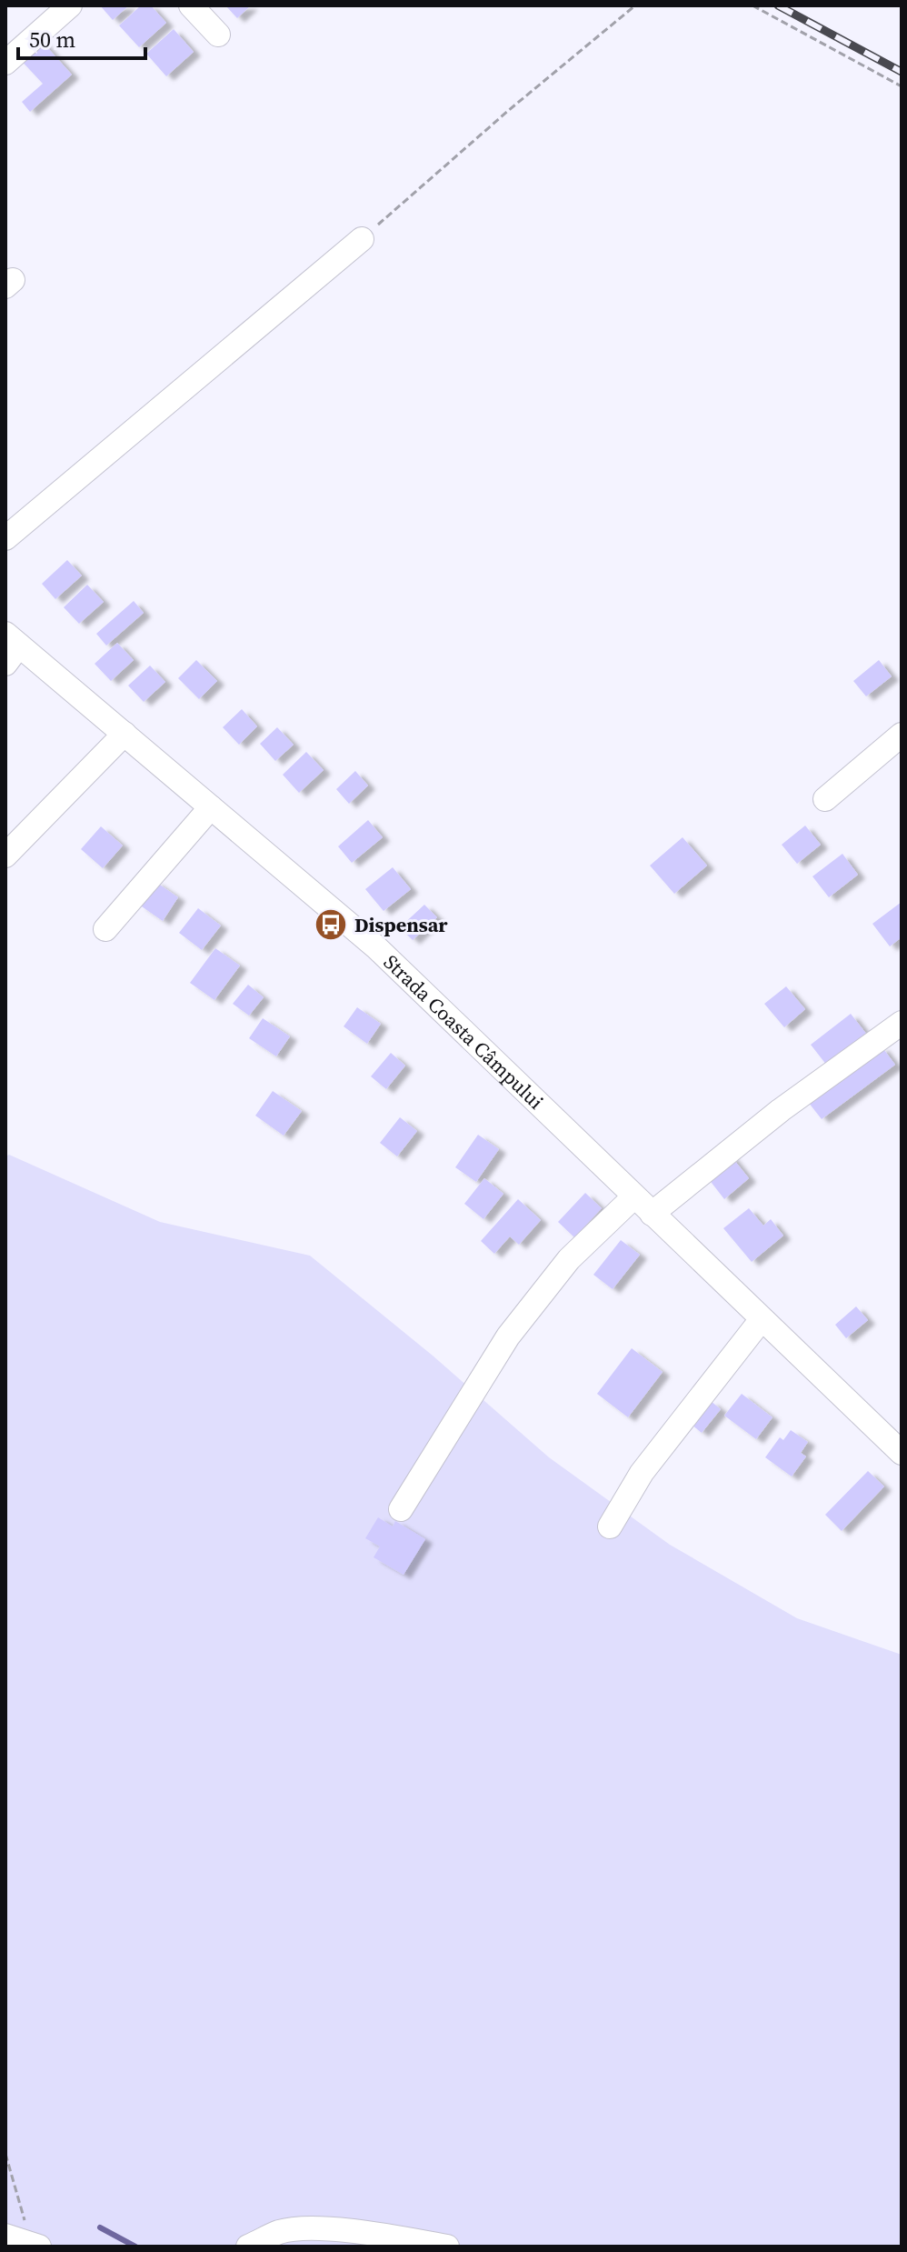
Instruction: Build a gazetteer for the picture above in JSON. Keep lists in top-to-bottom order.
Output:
{
  "streets": {
    "street": ["Strada Coasta Câmpului"]
  },
  "places": {
    "bus stop": ["Dispensar"]
  },
  "scale_bar": "50 m"
}
